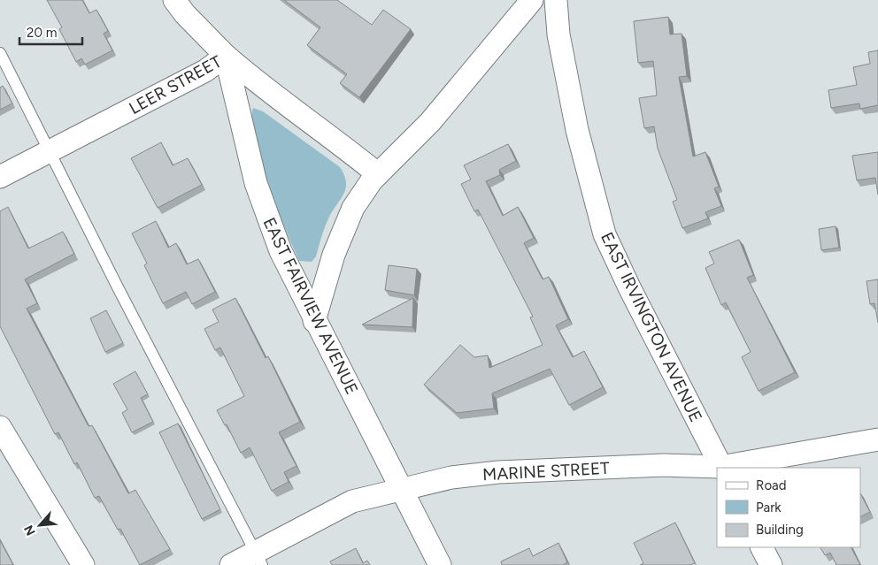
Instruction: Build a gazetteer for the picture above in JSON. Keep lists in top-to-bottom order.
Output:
{
  "streets": {
    "street": [
      "LEER STREET",
      "EAST FAIRVIEW AVENUE",
      "EAST IRVINGTON AVENUE",
      "MARINE STREET"
    ]
  },
  "crossings": [
    ["LEER STREET", "EAST FAIRVIEW AVENUE"],
    ["EAST FAIRVIEW AVENUE", "MARINE STREET"],
    ["EAST IRVINGTON AVENUE", "MARINE STREET"]
  ],
  "legend": ["Road", "Park", "Building"],
  "scale_bar": "20 m",
  "north": "bottom left"
}
